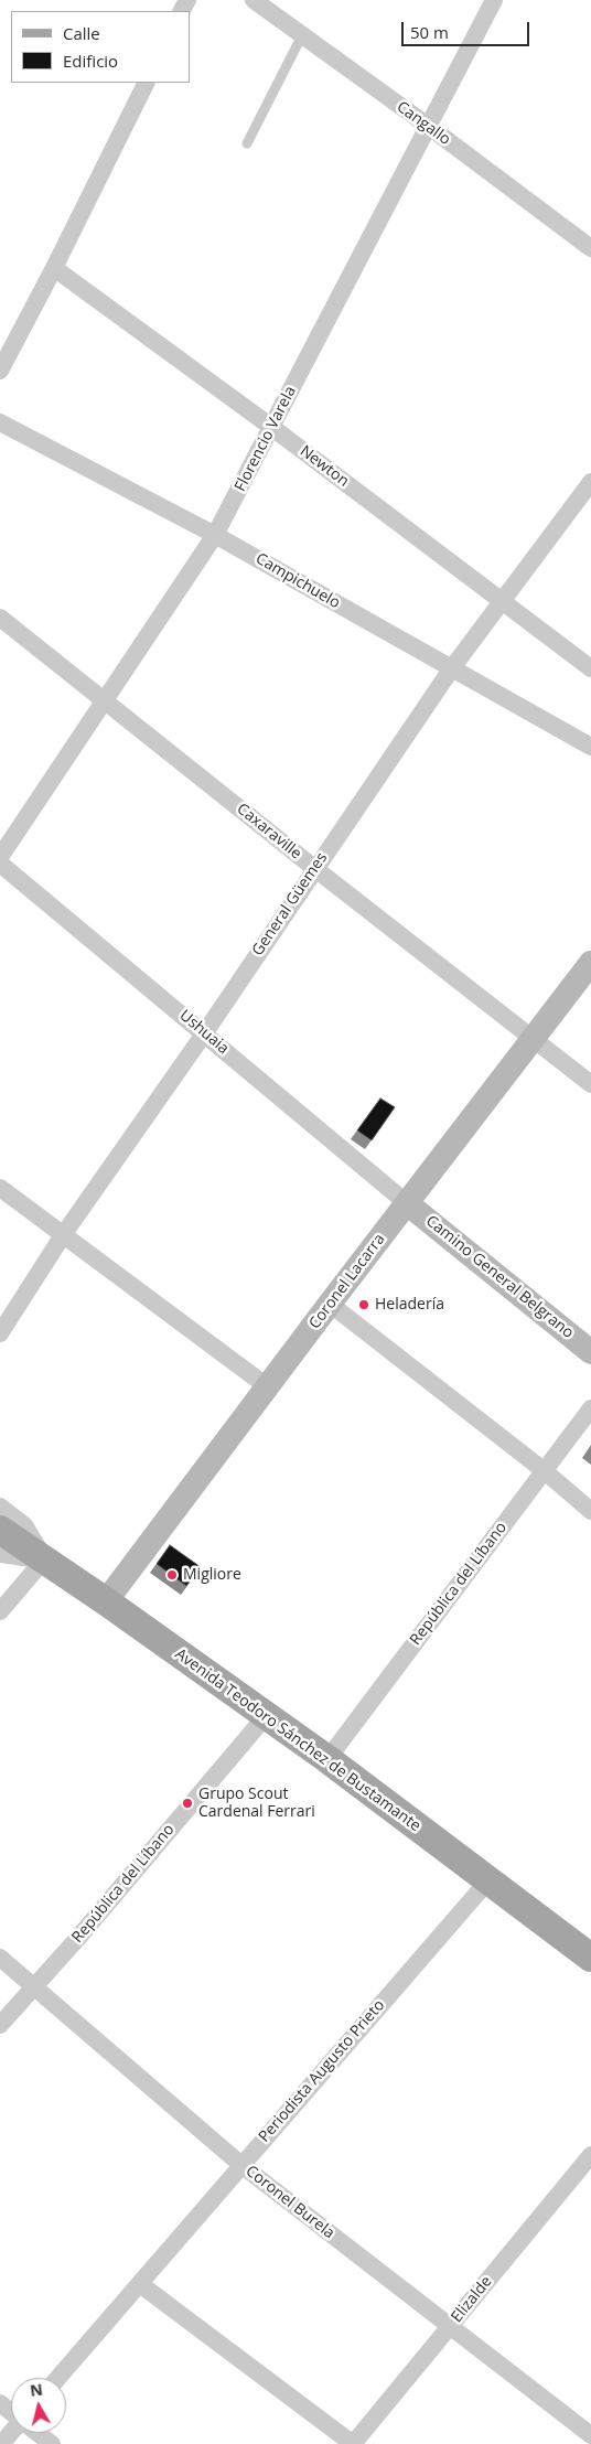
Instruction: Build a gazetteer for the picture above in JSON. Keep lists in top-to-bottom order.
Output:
{
  "streets": {
    "main road": ["Avenida Teodoro Sánchez de Bustamante"],
    "street": [
      "Cangallo",
      "Florencio Varela",
      "Newton",
      "Campichuelo",
      "Caxaraville",
      "General Güemes",
      "Ushuaia",
      "Camino General Belgrano",
      "Coronel Lacarra",
      "República del Líbano",
      "Periodista Augusto Prieto",
      "Coronel Burela",
      "Elizalde"
    ]
  },
  "crossings": [
    ["Cangallo", "Florencio Varela"],
    ["Florencio Varela", "Newton"],
    ["Florencio Varela", "Campichuelo"],
    ["Florencio Varela", "Caxaraville"],
    ["Newton", "General Güemes"],
    ["Campichuelo", "General Güemes"],
    ["Caxaraville", "General Güemes"],
    ["Caxaraville", "Coronel Lacarra"],
    ["General Güemes", "Ushuaia"],
    ["Ushuaia", "Camino General Belgrano"],
    ["Ushuaia", "Coronel Lacarra"],
    ["Camino General Belgrano", "Coronel Lacarra"],
    ["Coronel Lacarra", "Avenida Teodoro Sánchez de Bustamante"],
    ["República del Líbano", "Avenida Teodoro Sánchez de Bustamante"],
    ["República del Líbano", "Coronel Burela"],
    ["Avenida Teodoro Sánchez de Bustamante", "Periodista Augusto Prieto"],
    ["Periodista Augusto Prieto", "Coronel Burela"],
    ["Coronel Burela", "Elizalde"]
  ],
  "places": ["Heladería", "Migliore", "Grupo Scout Cardenal Ferrari"],
  "legend": ["Calle", "Edificio"],
  "scale_bar": "50 m",
  "north": "top"
}
